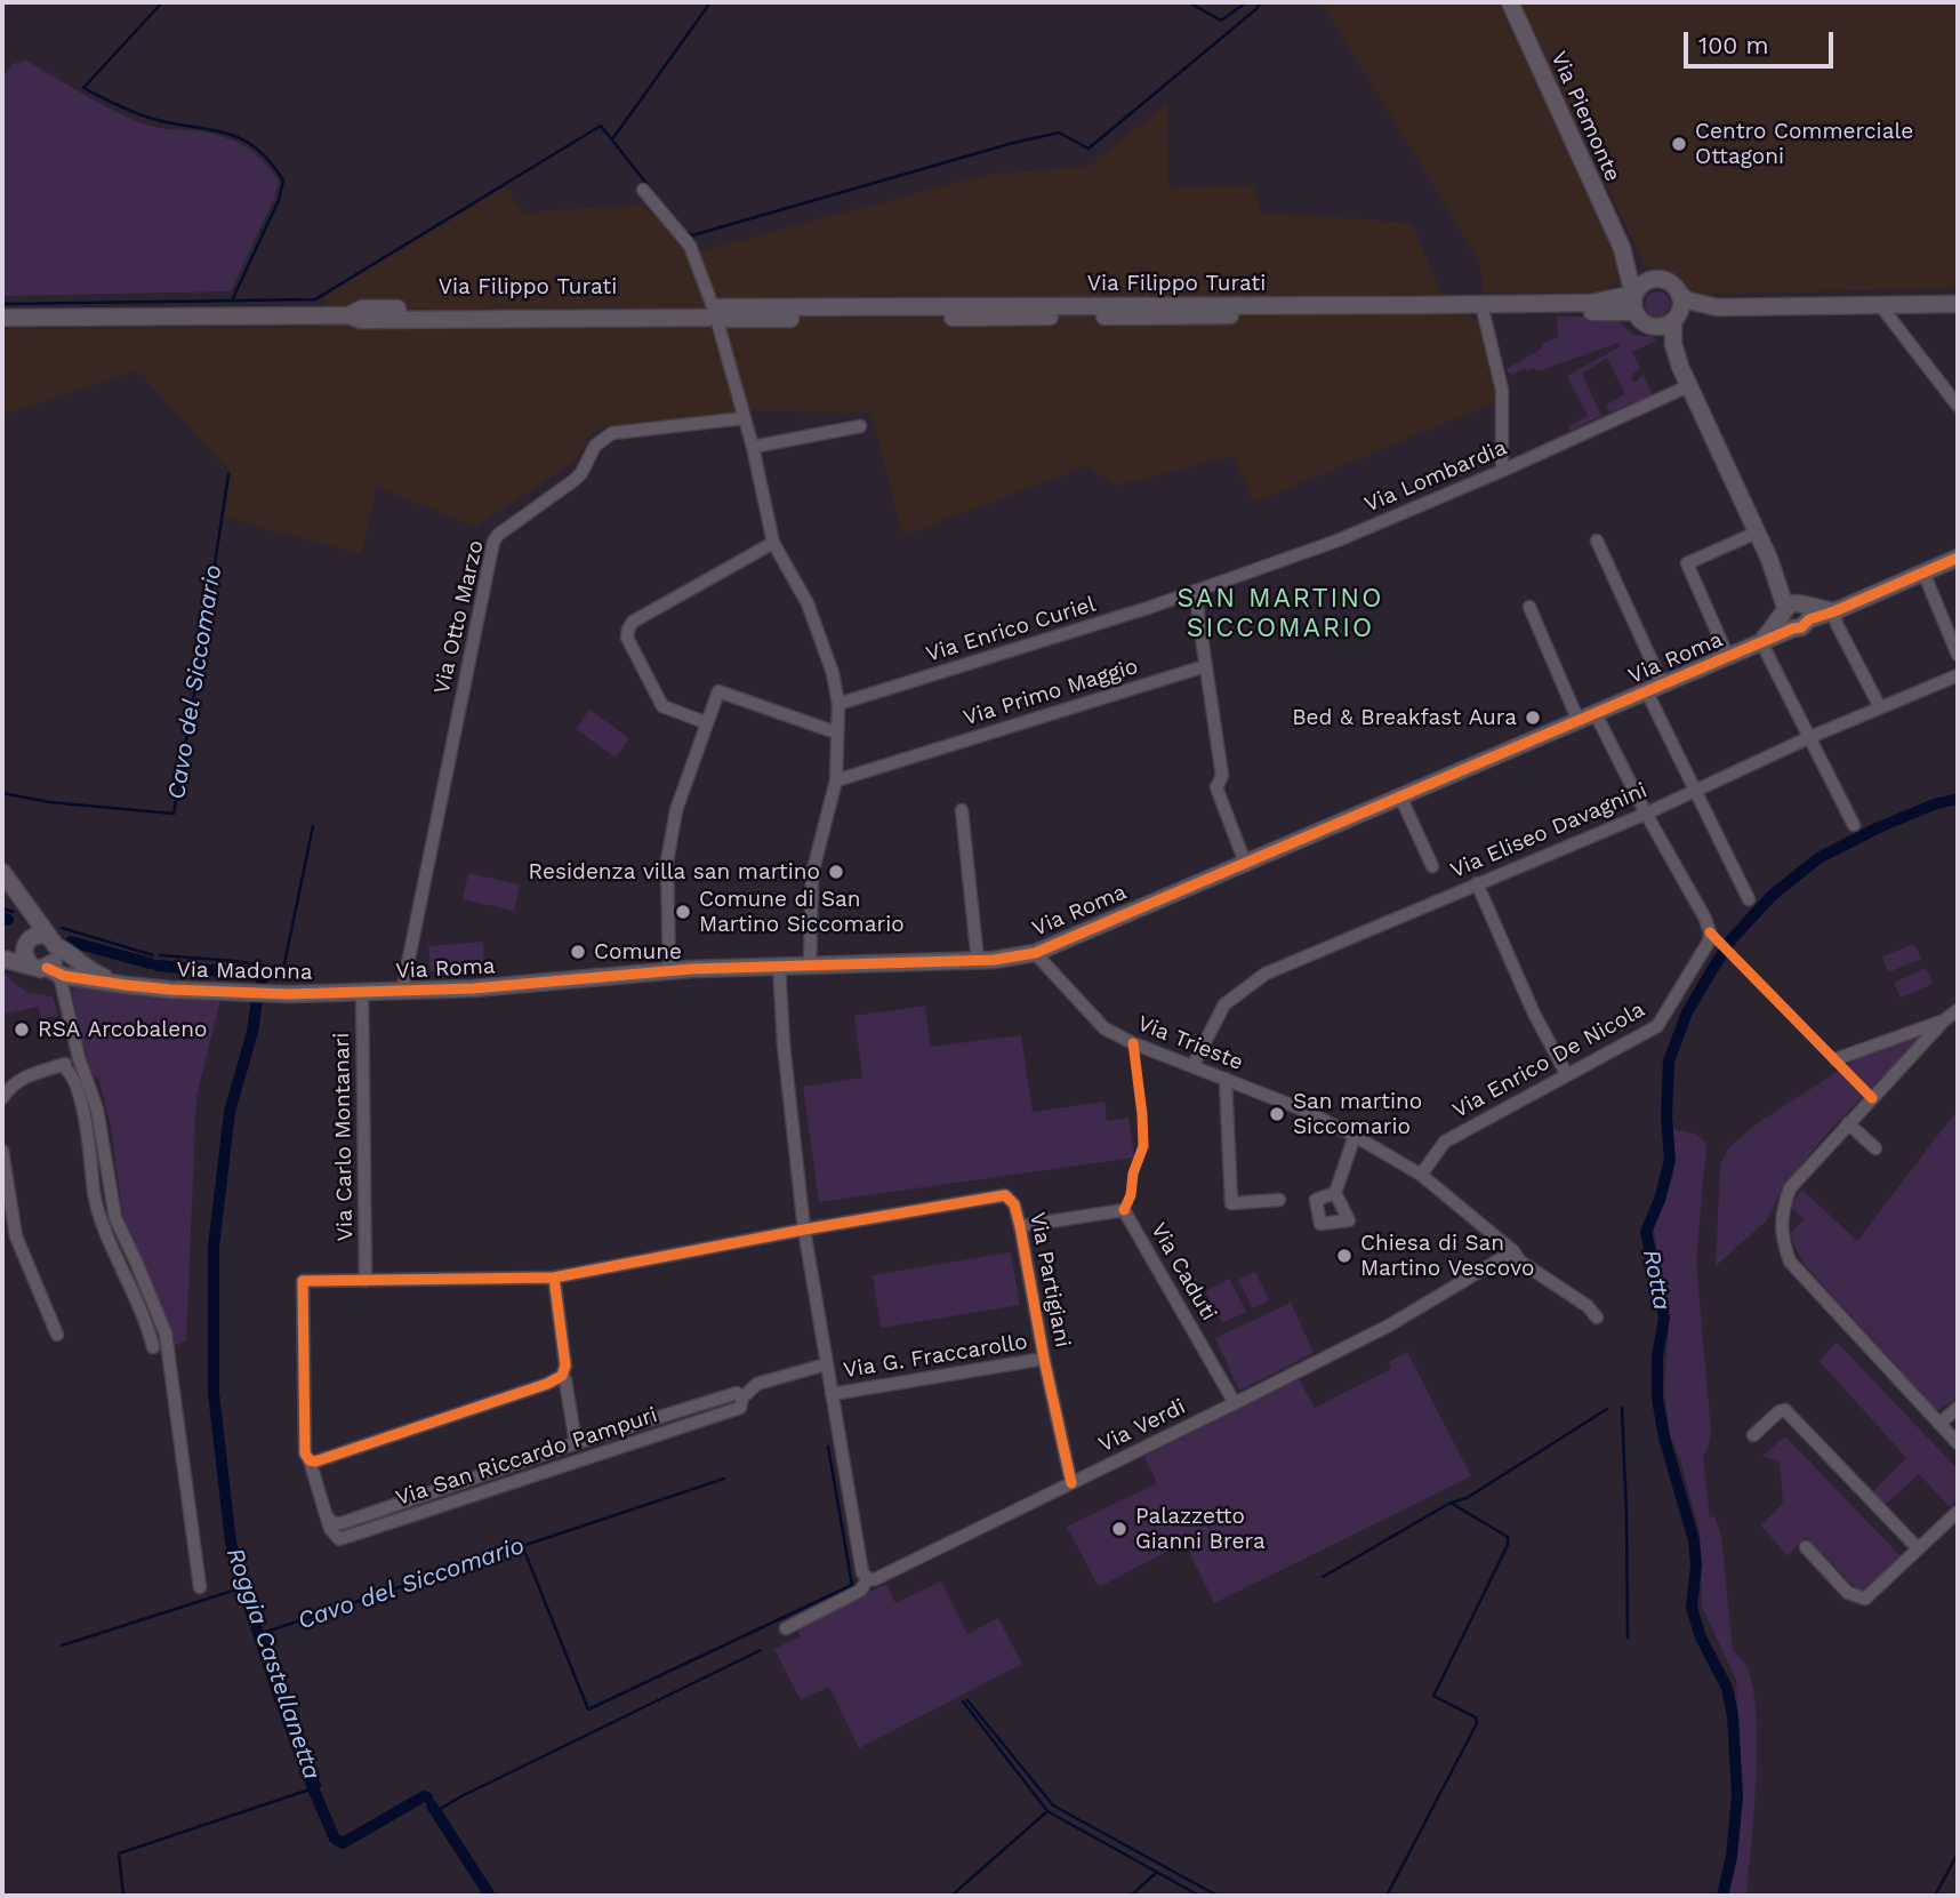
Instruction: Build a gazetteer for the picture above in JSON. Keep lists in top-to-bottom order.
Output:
{
  "streets": {
    "main road": [
      "Via Piemonte",
      "Via Filippo Turati",
      "Via Roma",
      "Via Madonna"
    ],
    "street": [
      "Via Lombardia",
      "Via Otto Marzo",
      "Via Enrico Curiel",
      "Via Primo Maggio",
      "Via Eliseo Davagnini",
      "Via Trieste",
      "Via Enrico De Nicola",
      "Via Carlo Montanari",
      "Via Caduti",
      "Via Partigiani",
      "Via G. Fraccarollo",
      "Via Verdi",
      "Via San Riccardo Pampuri"
    ]
  },
  "crossings": [
    ["Via Piemonte", "Via Filippo Turati"],
    ["Via Lombardia", "Via Enrico Curiel"],
    ["Via Otto Marzo", "Via Roma"],
    ["Via Roma", "Via Madonna"],
    ["Via Roma", "Via Trieste"],
    ["Via Roma", "Via Carlo Montanari"],
    ["Via Eliseo Davagnini", "Via Trieste"],
    ["Via Eliseo Davagnini", "Via Enrico De Nicola"],
    ["Via Madonna", "Via Carlo Montanari"],
    ["Via Trieste", "Via Enrico De Nicola"],
    ["Via Trieste", "Via Verdi"],
    ["Via Caduti", "Via Partigiani"],
    ["Via Caduti", "Via Verdi"],
    ["Via Partigiani", "Via G. Fraccarollo"],
    ["Via Partigiani", "Via Verdi"]
  ],
  "districts": ["SAN MARTINO SICCOMARIO"],
  "water": ["Cavo del Siccomario", "Rotta", "Roggia Castellanetta"],
  "places": [
    "Centro Commerciale Ottagoni",
    "Bed & Breakfast Aura",
    "Residenza villa san martino",
    "Comune di San Martino Siccomario",
    "Comune",
    "RSA Arcobaleno",
    "San martino Siccomario",
    "Chiesa di San Martino Vescovo",
    "Palazzetto Gianni Brera"
  ],
  "scale_bar": "100 m"
}
